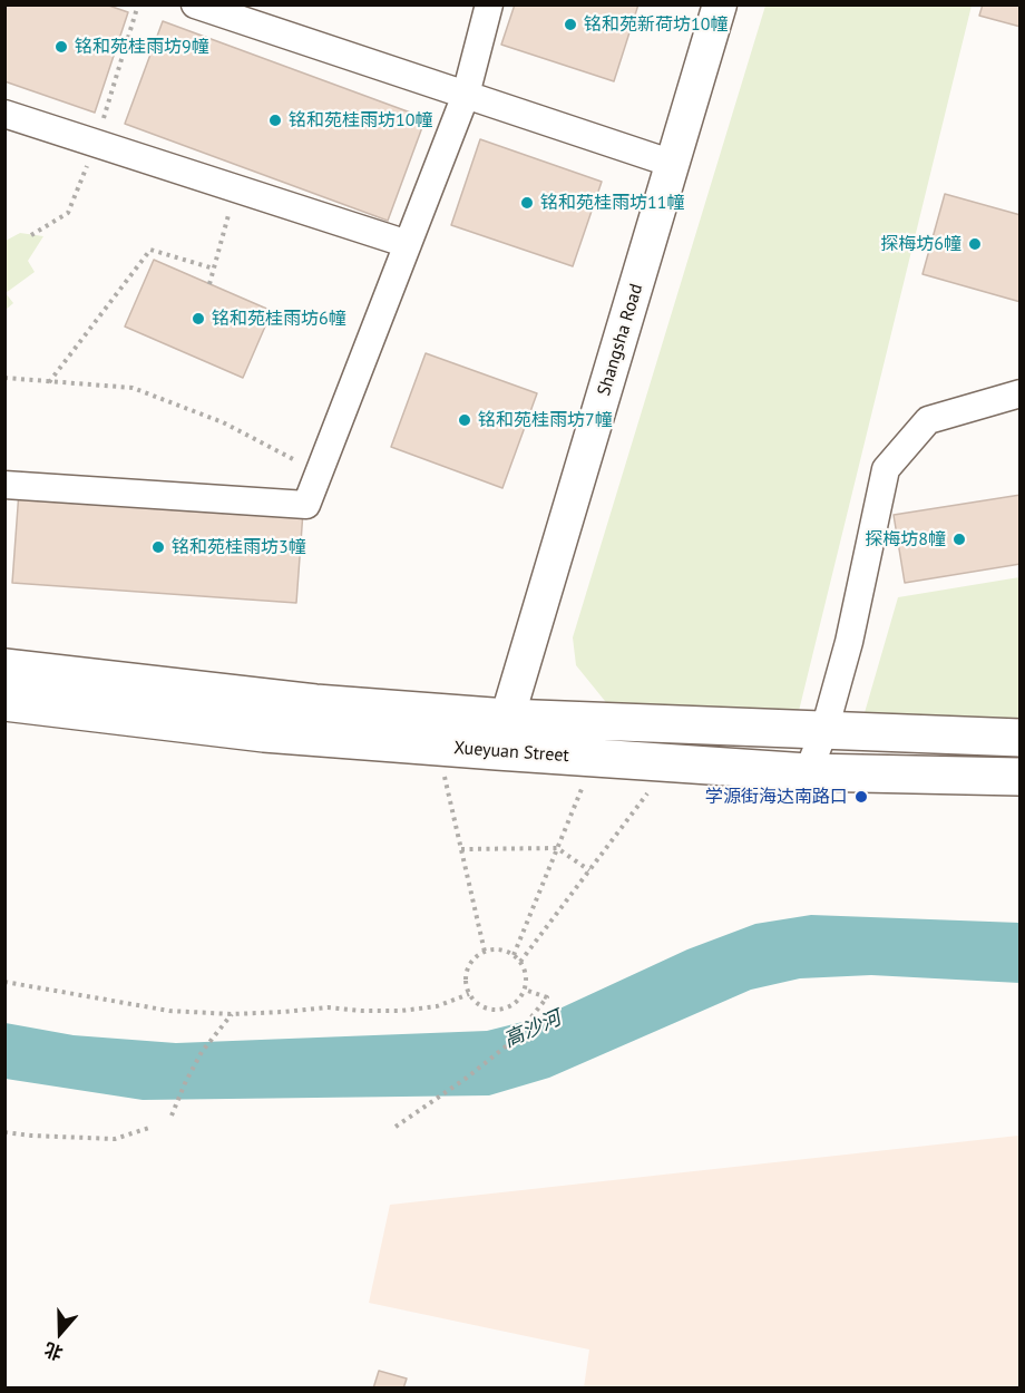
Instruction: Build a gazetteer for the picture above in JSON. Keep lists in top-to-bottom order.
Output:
{
  "streets": {
    "main road": ["Xueyuan Street"],
    "street": ["Shangsha Road"]
  },
  "crossings": [
    ["Shangsha Road", "Xueyuan Street"]
  ],
  "water": ["高沙河"],
  "places": [
    "铭和苑新荷坊10幢",
    "铭和苑桂雨坊9幢",
    "铭和苑桂雨坊10幢",
    "铭和苑桂雨坊11幢",
    "探梅坊6幢",
    "铭和苑桂雨坊6幢",
    "铭和苑桂雨坊7幢",
    "探梅坊8幢",
    "铭和苑桂雨坊3幢",
    "学源街海达南路口"
  ],
  "north": "bottom"
}
